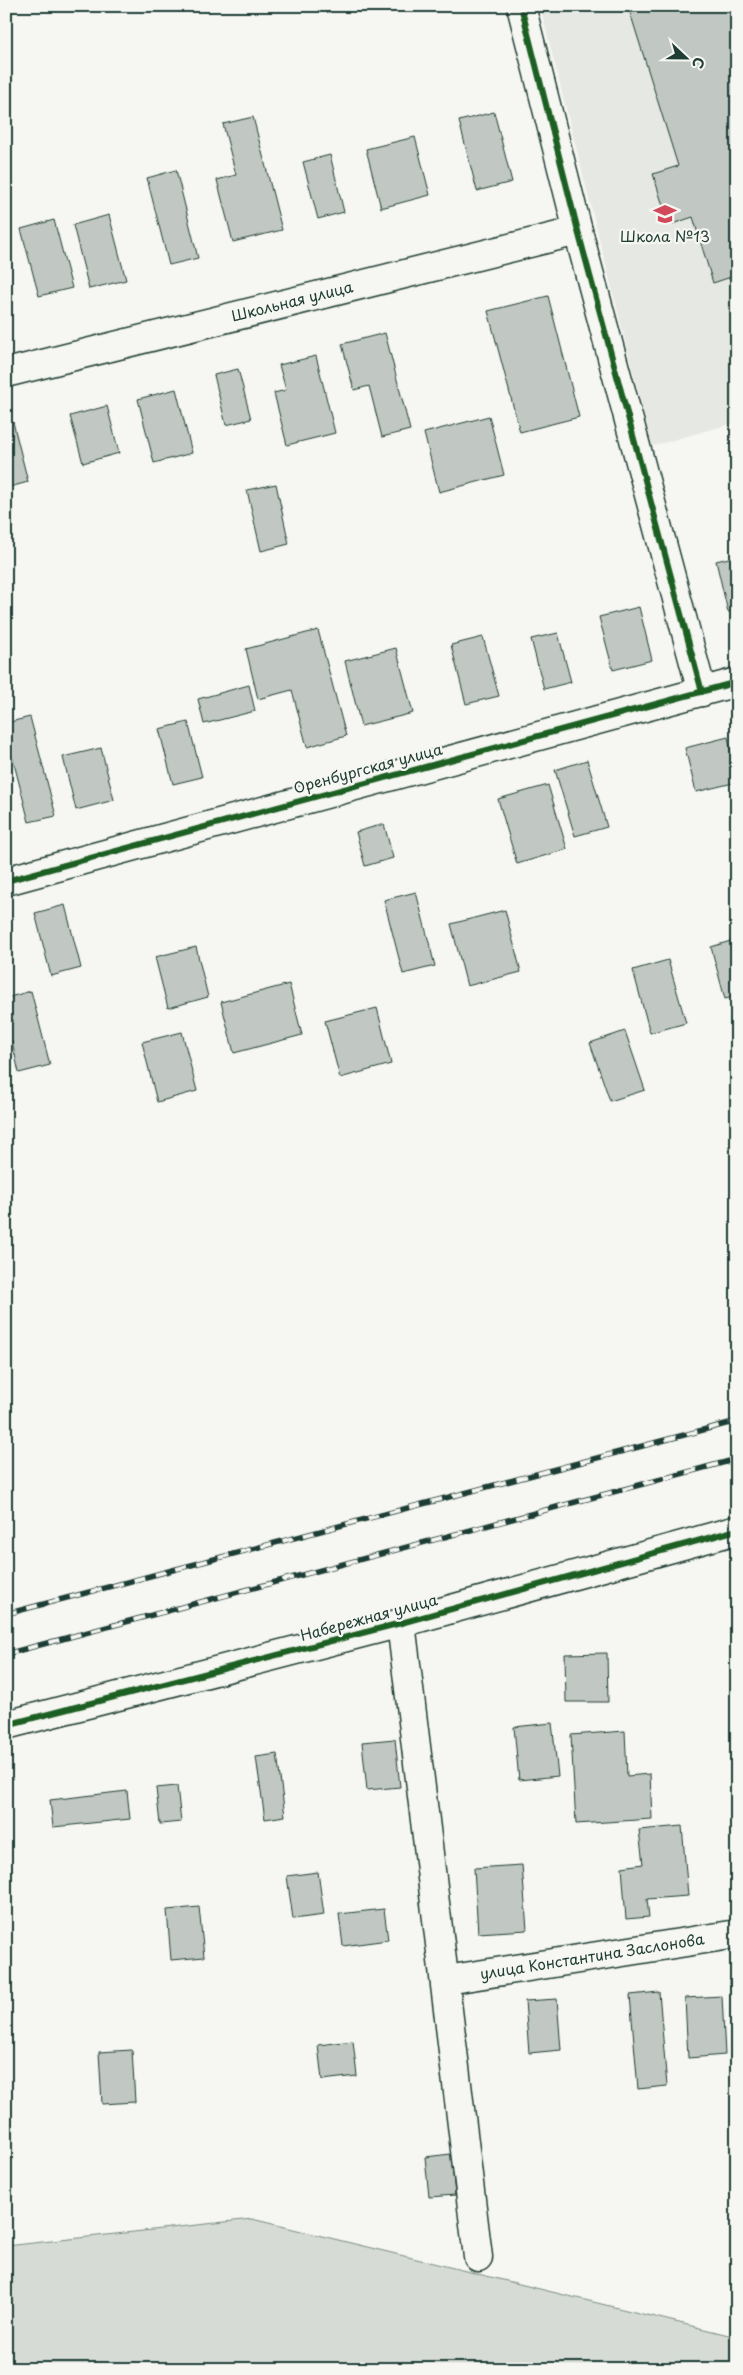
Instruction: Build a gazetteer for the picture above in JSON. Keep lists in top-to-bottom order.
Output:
{
  "streets": {
    "street": [
      "Школьная улица",
      "Оренбургская улица",
      "Набережная улица",
      "улица Константина Заслонова"
    ]
  },
  "places": {
    "school or university": ["Школа №13"]
  },
  "north": "right"
}
